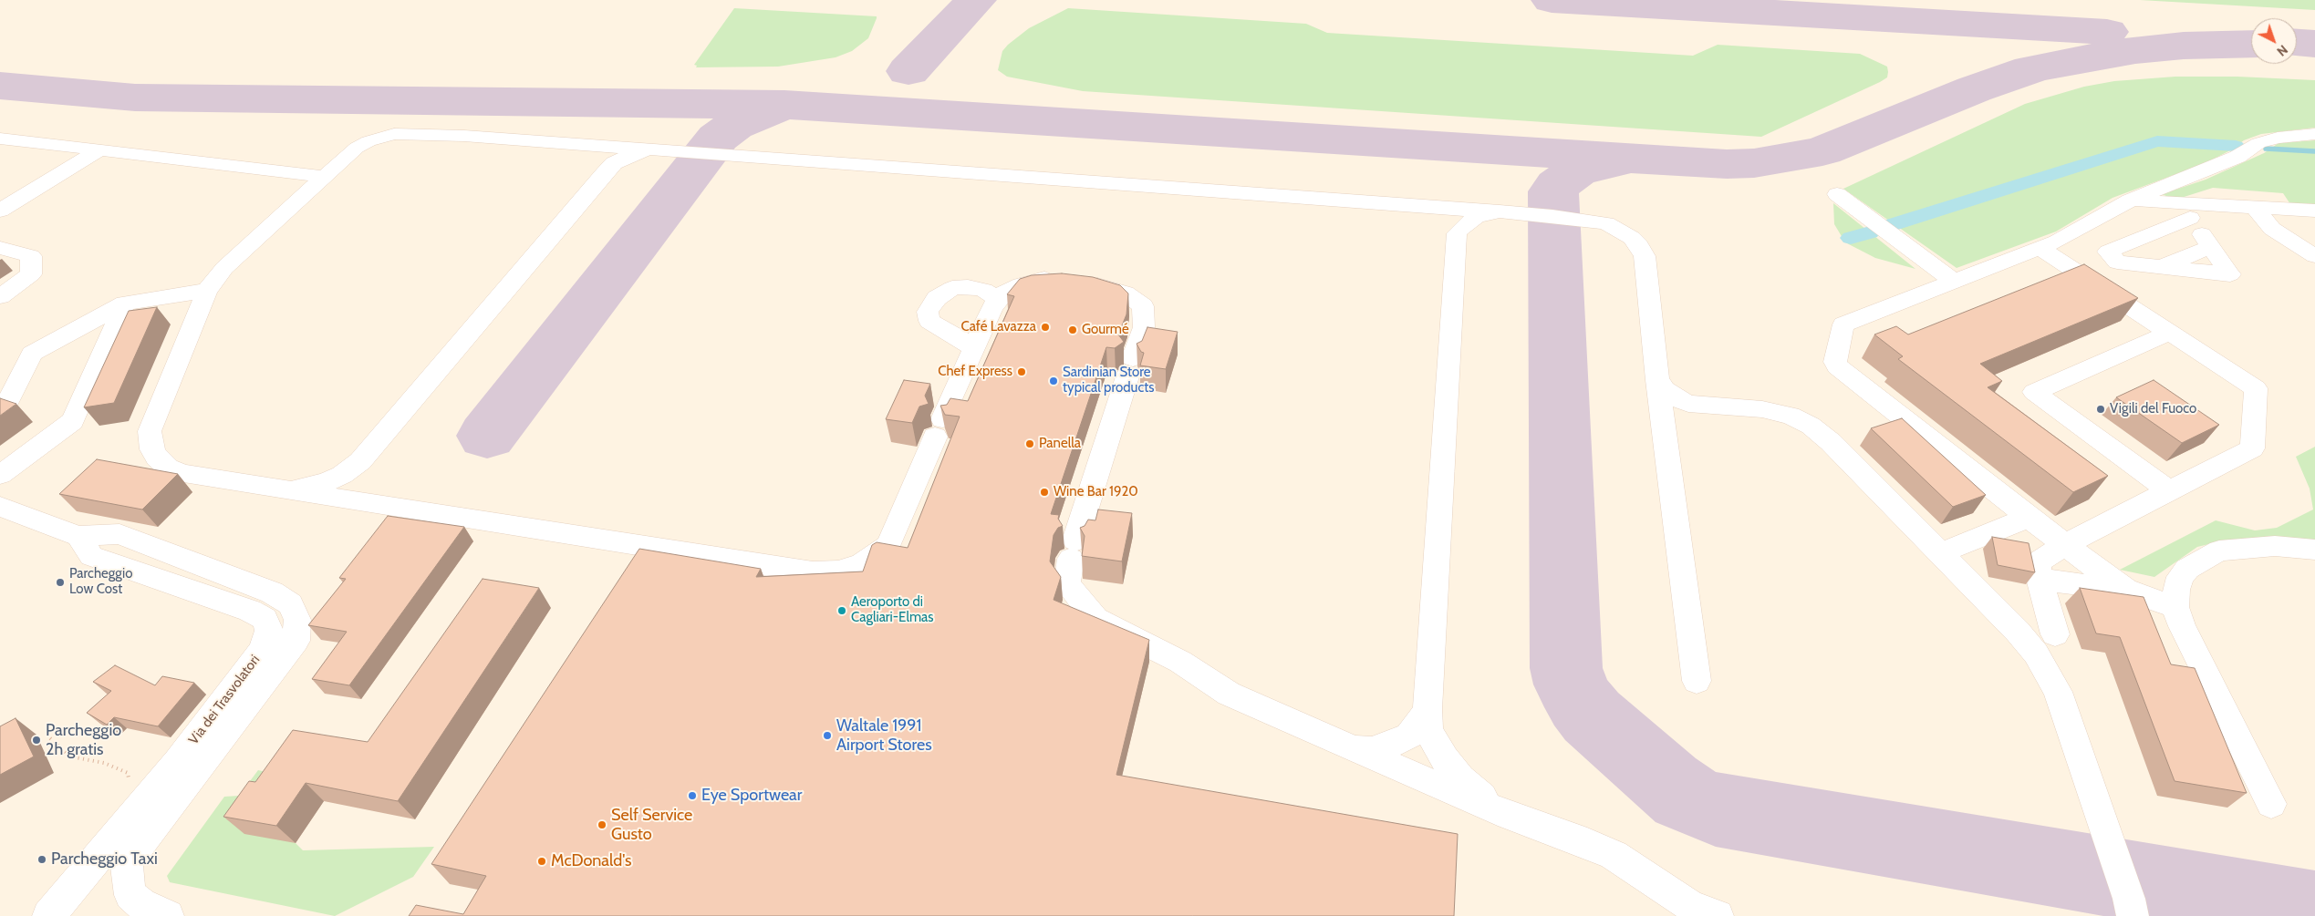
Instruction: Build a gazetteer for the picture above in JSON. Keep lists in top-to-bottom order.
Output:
{
  "streets": {
    "street": ["Via dei Trasvolatori"]
  },
  "places": [
    "Café Lavazza",
    "Gourmé",
    "Chef Express",
    "Sardinian Store typical products",
    "Vigili del Fuoco",
    "Panella",
    "Wine Bar 1920",
    "Parcheggio Low Cost",
    "Aeroporto di Cagliari-Elmas",
    "Waltale 1991 Airport Stores",
    "Parcheggio 2h gratis",
    "Eye Sportwear",
    "Self Service Gusto",
    "Parcheggio Taxi",
    "McDonald's"
  ],
  "north": "bottom right"
}
